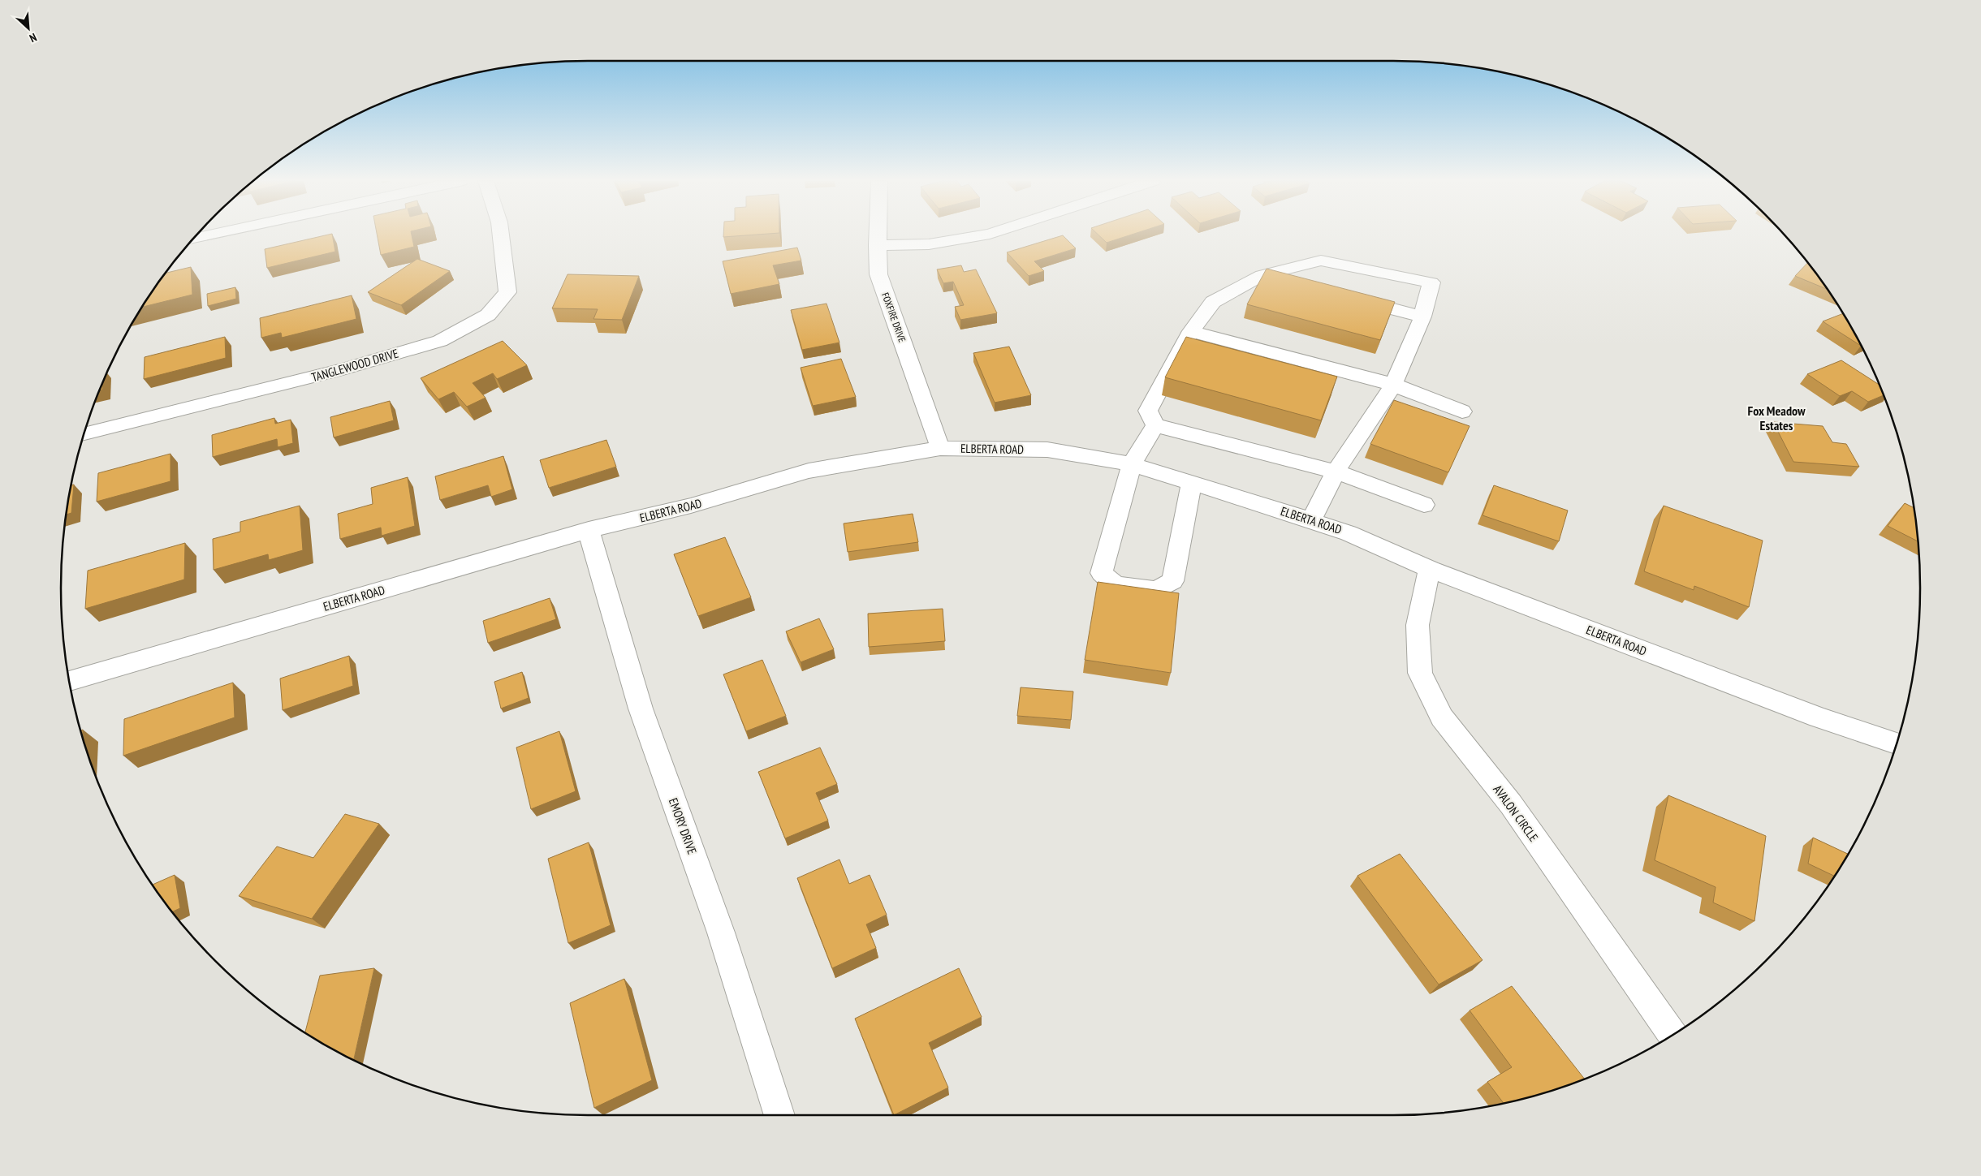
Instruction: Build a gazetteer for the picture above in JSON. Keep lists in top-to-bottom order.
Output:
{
  "streets": {
    "street": [
      "FOXFIRE DRIVE",
      "TANGLEWOOD DRIVE",
      "ELBERTA ROAD",
      "AVALON CIRCLE",
      "EMORY DRIVE"
    ]
  },
  "crossings": [
    ["FOXFIRE DRIVE", "ELBERTA ROAD"],
    ["ELBERTA ROAD", "AVALON CIRCLE"],
    ["ELBERTA ROAD", "EMORY DRIVE"]
  ],
  "districts": ["Fox Meadow Estates"],
  "north": "bottom right"
}
